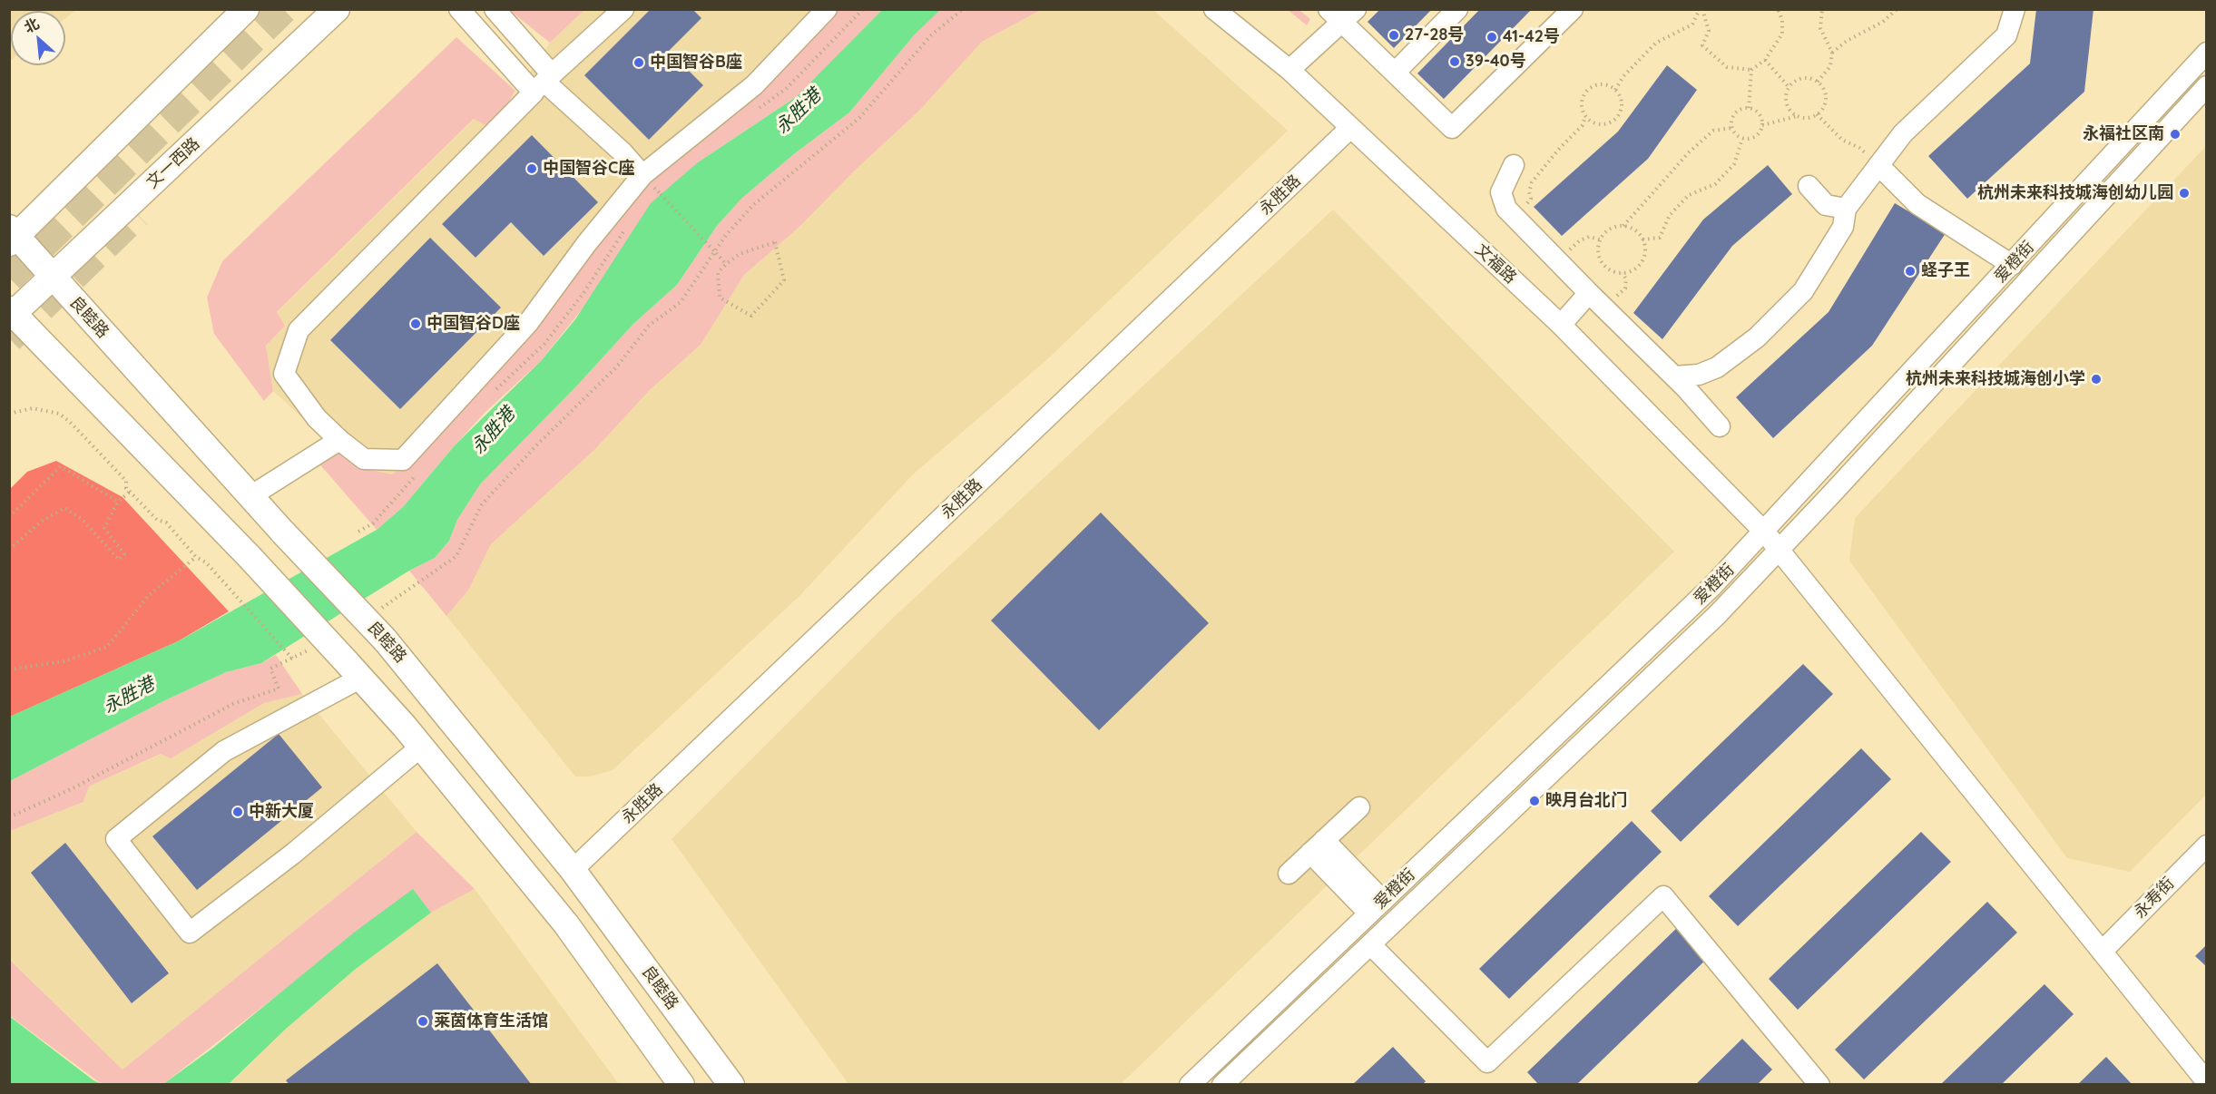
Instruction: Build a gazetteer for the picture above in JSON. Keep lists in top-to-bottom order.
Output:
{
  "streets": {
    "main road": ["文一西路", "良睦路"],
    "street": [
      "永胜路",
      "爱橙街",
      "文福路",
      "永寿街"
    ]
  },
  "crossings": [
    ["文一西路", "良睦路"],
    ["永胜路", "文福路"],
    ["永胜路", "良睦路"],
    ["爱橙街", "文福路"],
    ["文福路", "永寿街"]
  ],
  "water": ["永胜港"],
  "places": [
    "27-28号",
    "41-42号",
    "39-40号",
    "中国智谷B座",
    "永福社区南",
    "中国智谷C座",
    "杭州未来科技城海创幼儿园",
    "蛏子王",
    "中国智谷D座",
    "杭州未来科技城海创小学",
    "映月台北门",
    "中新大厦",
    "莱茵体育生活馆"
  ],
  "north": "top left"
}
